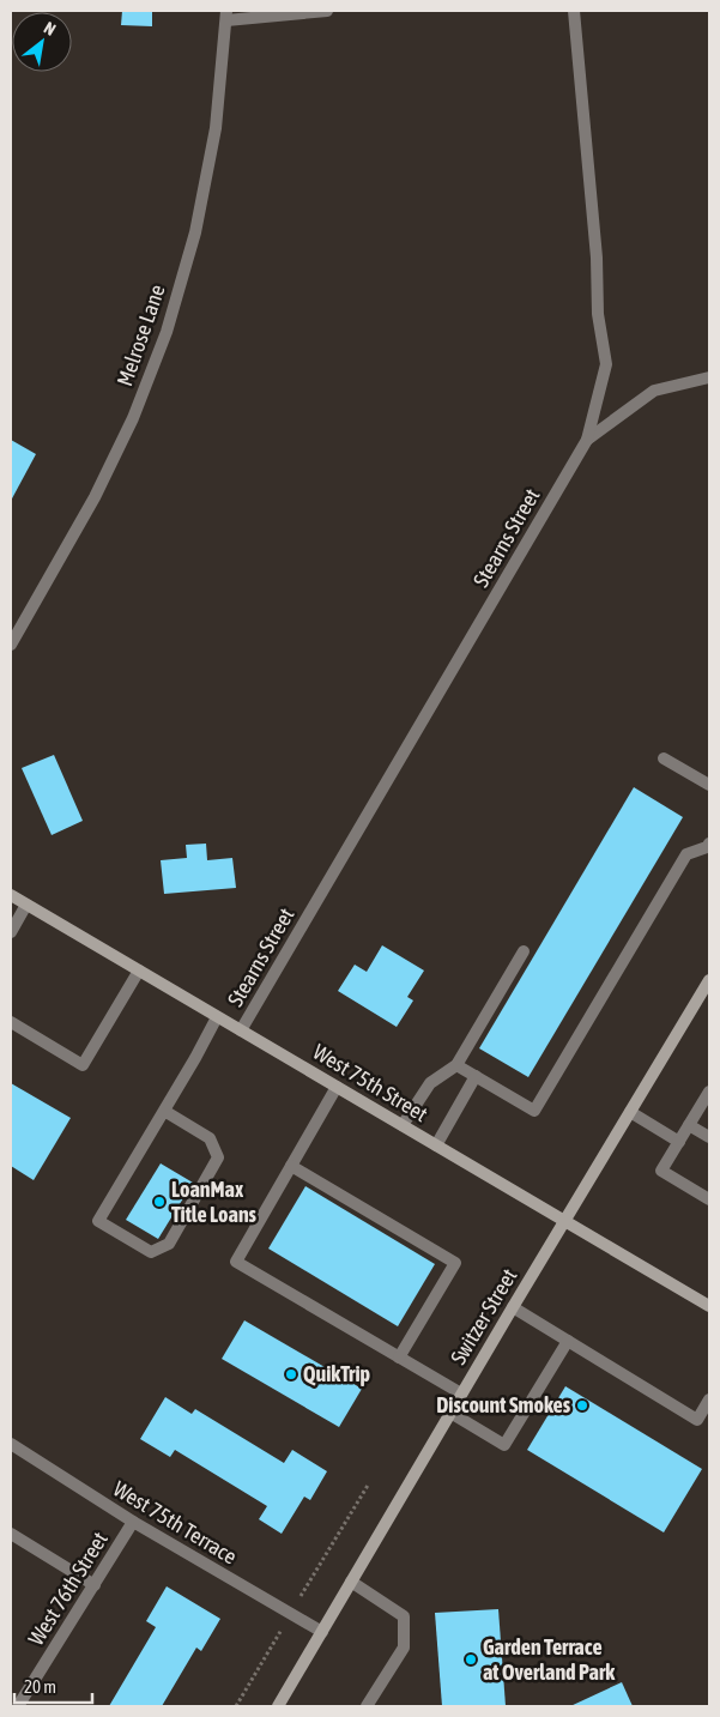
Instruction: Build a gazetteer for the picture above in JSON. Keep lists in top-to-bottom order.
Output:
{
  "streets": {
    "street": [
      "Melrose Lane",
      "Stearns Street",
      "West 75th Street",
      "Switzer Street",
      "West 75th Terrace",
      "West 76th Street"
    ]
  },
  "crossings": [
    ["Stearns Street", "West 75th Street"],
    ["West 75th Street", "Switzer Street"],
    ["Switzer Street", "West 75th Terrace"],
    ["West 75th Terrace", "West 76th Street"]
  ],
  "places": [
    "LoanMax Title Loans",
    "QuikTrip",
    "Discount Smokes",
    "Garden Terrace at Overland Park"
  ],
  "scale_bar": "20 m",
  "north": "top right"
}
